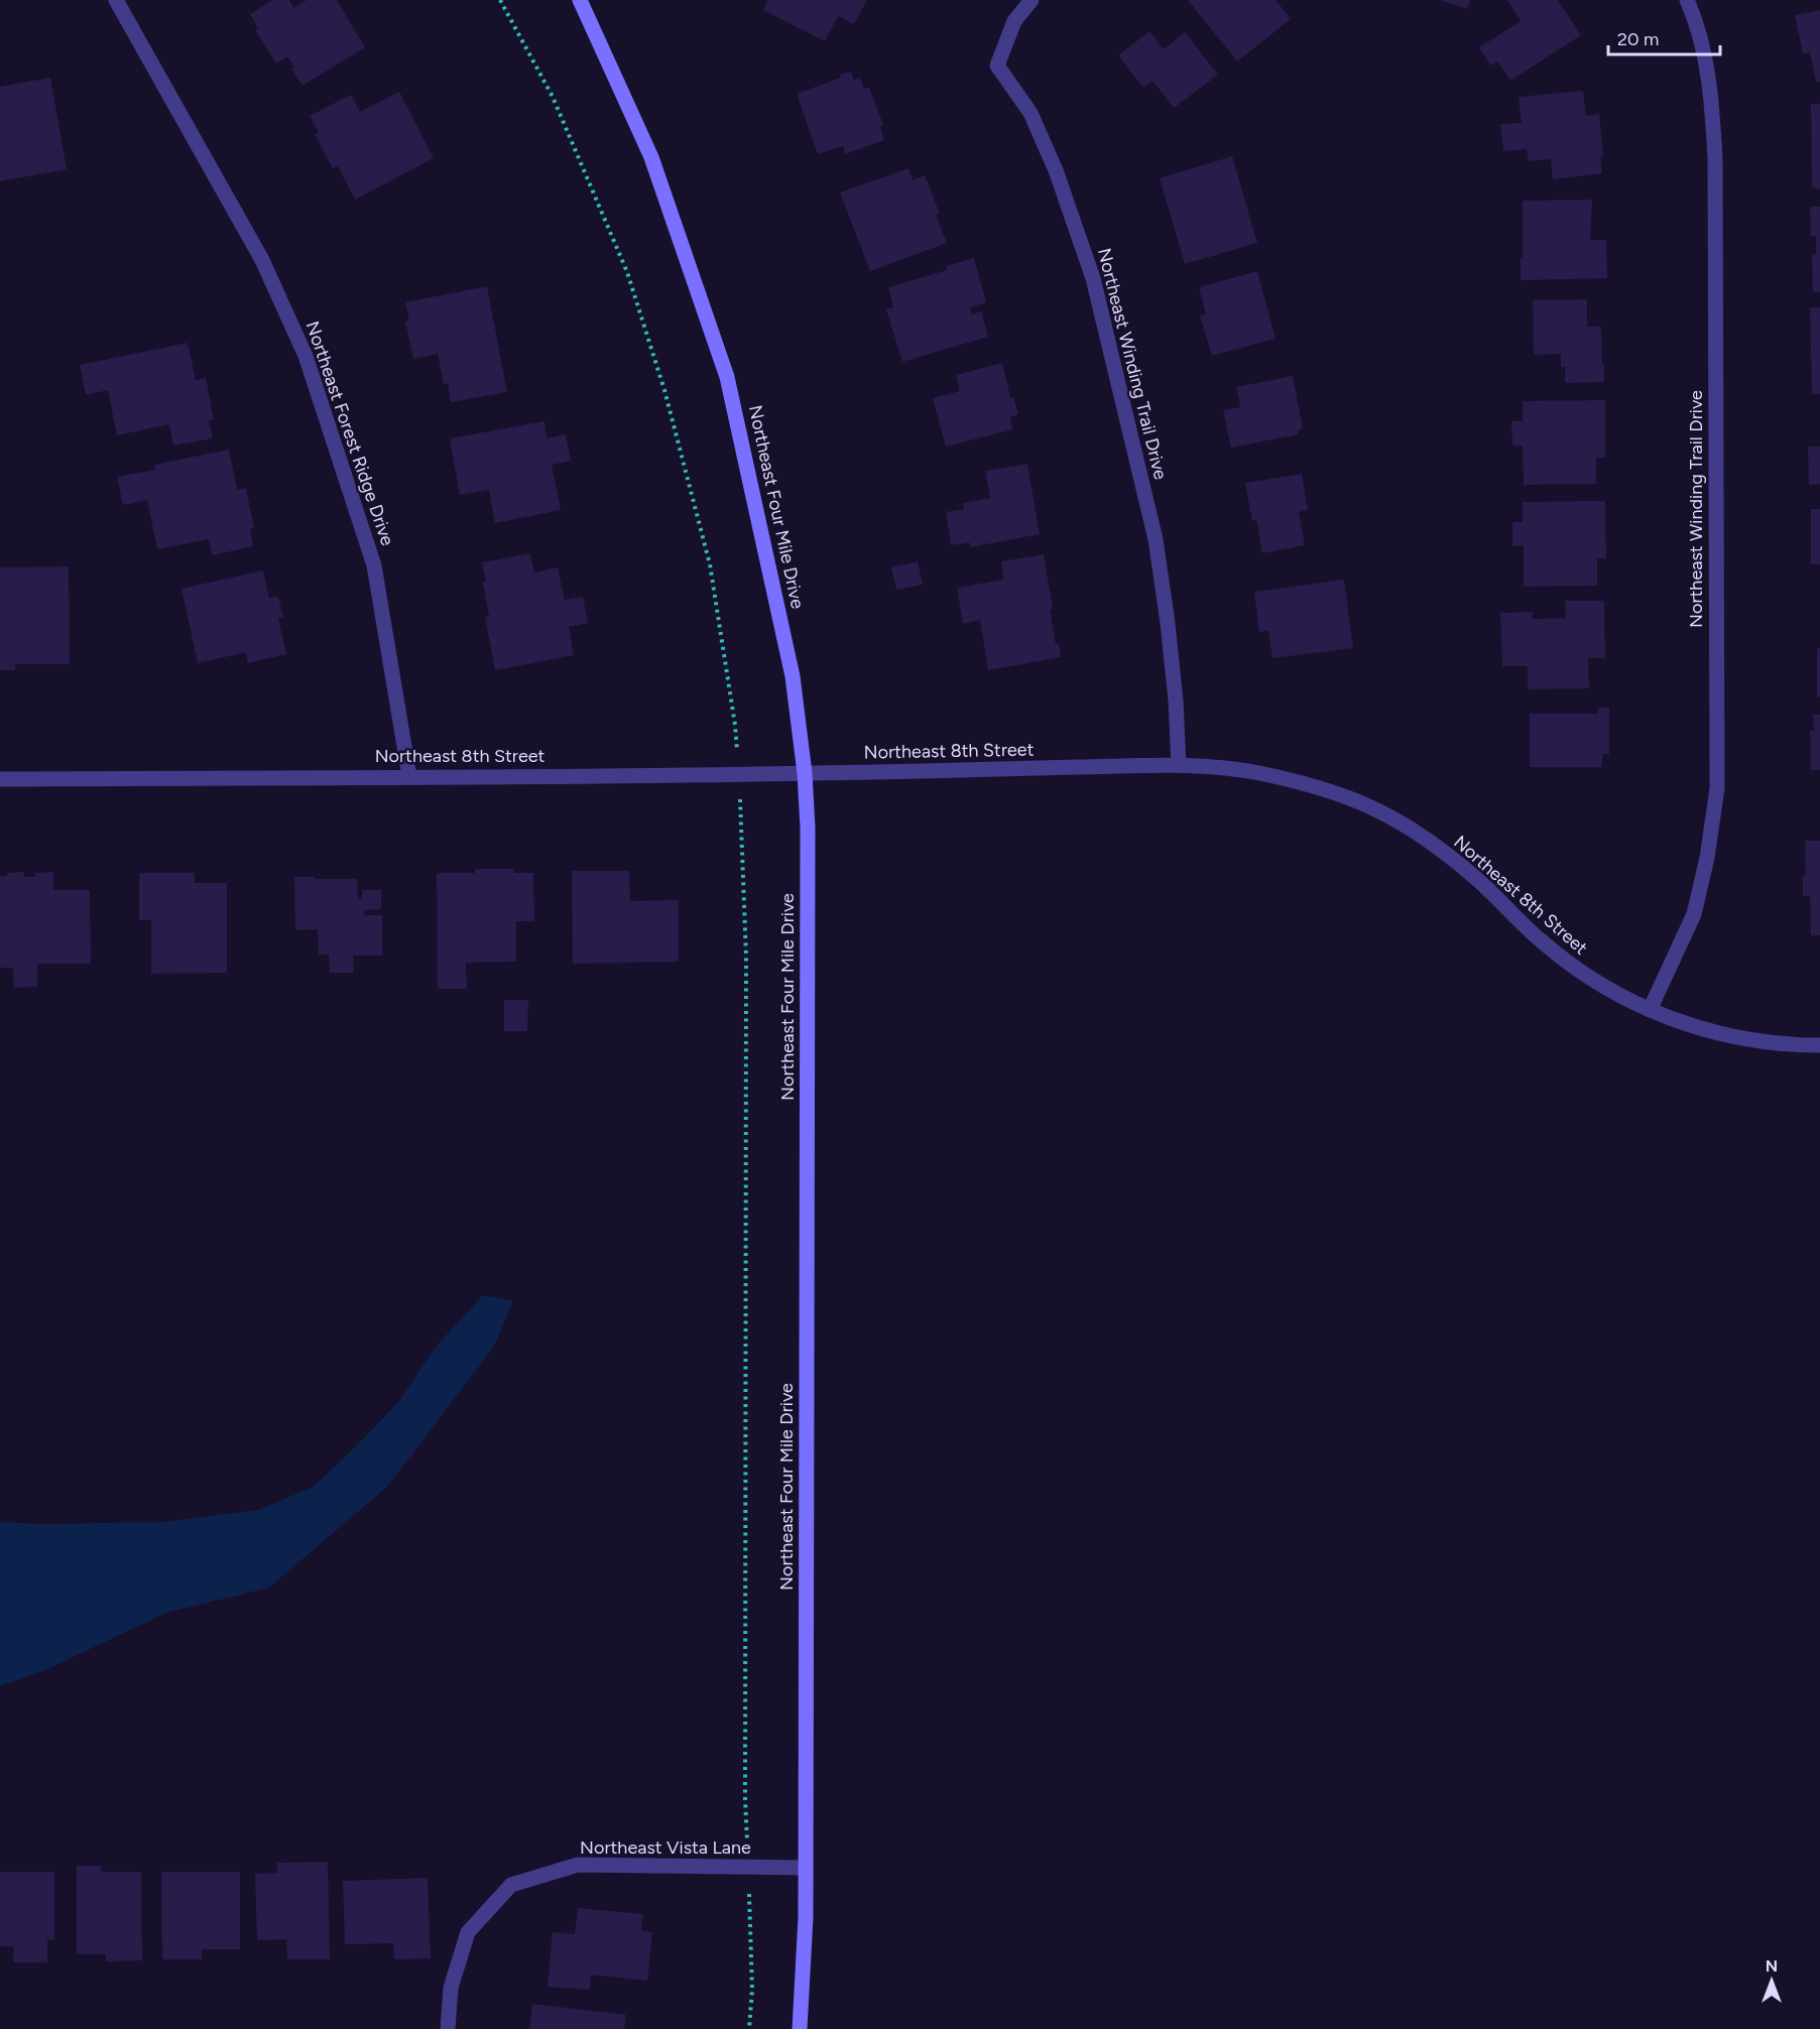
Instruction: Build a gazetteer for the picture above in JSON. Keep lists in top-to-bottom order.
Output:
{
  "streets": {
    "street": [
      "Northeast Winding Trail Drive",
      "Northeast Forest Ridge Drive",
      "Northeast Four Mile Drive",
      "Northeast 8th Street",
      "Northeast Vista Lane"
    ]
  },
  "crossings": [
    ["Northeast Winding Trail Drive", "Northeast 8th Street"],
    ["Northeast Forest Ridge Drive", "Northeast 8th Street"],
    ["Northeast Four Mile Drive", "Northeast 8th Street"],
    ["Northeast Four Mile Drive", "Northeast Vista Lane"]
  ],
  "scale_bar": "20 m",
  "north": "top"
}
